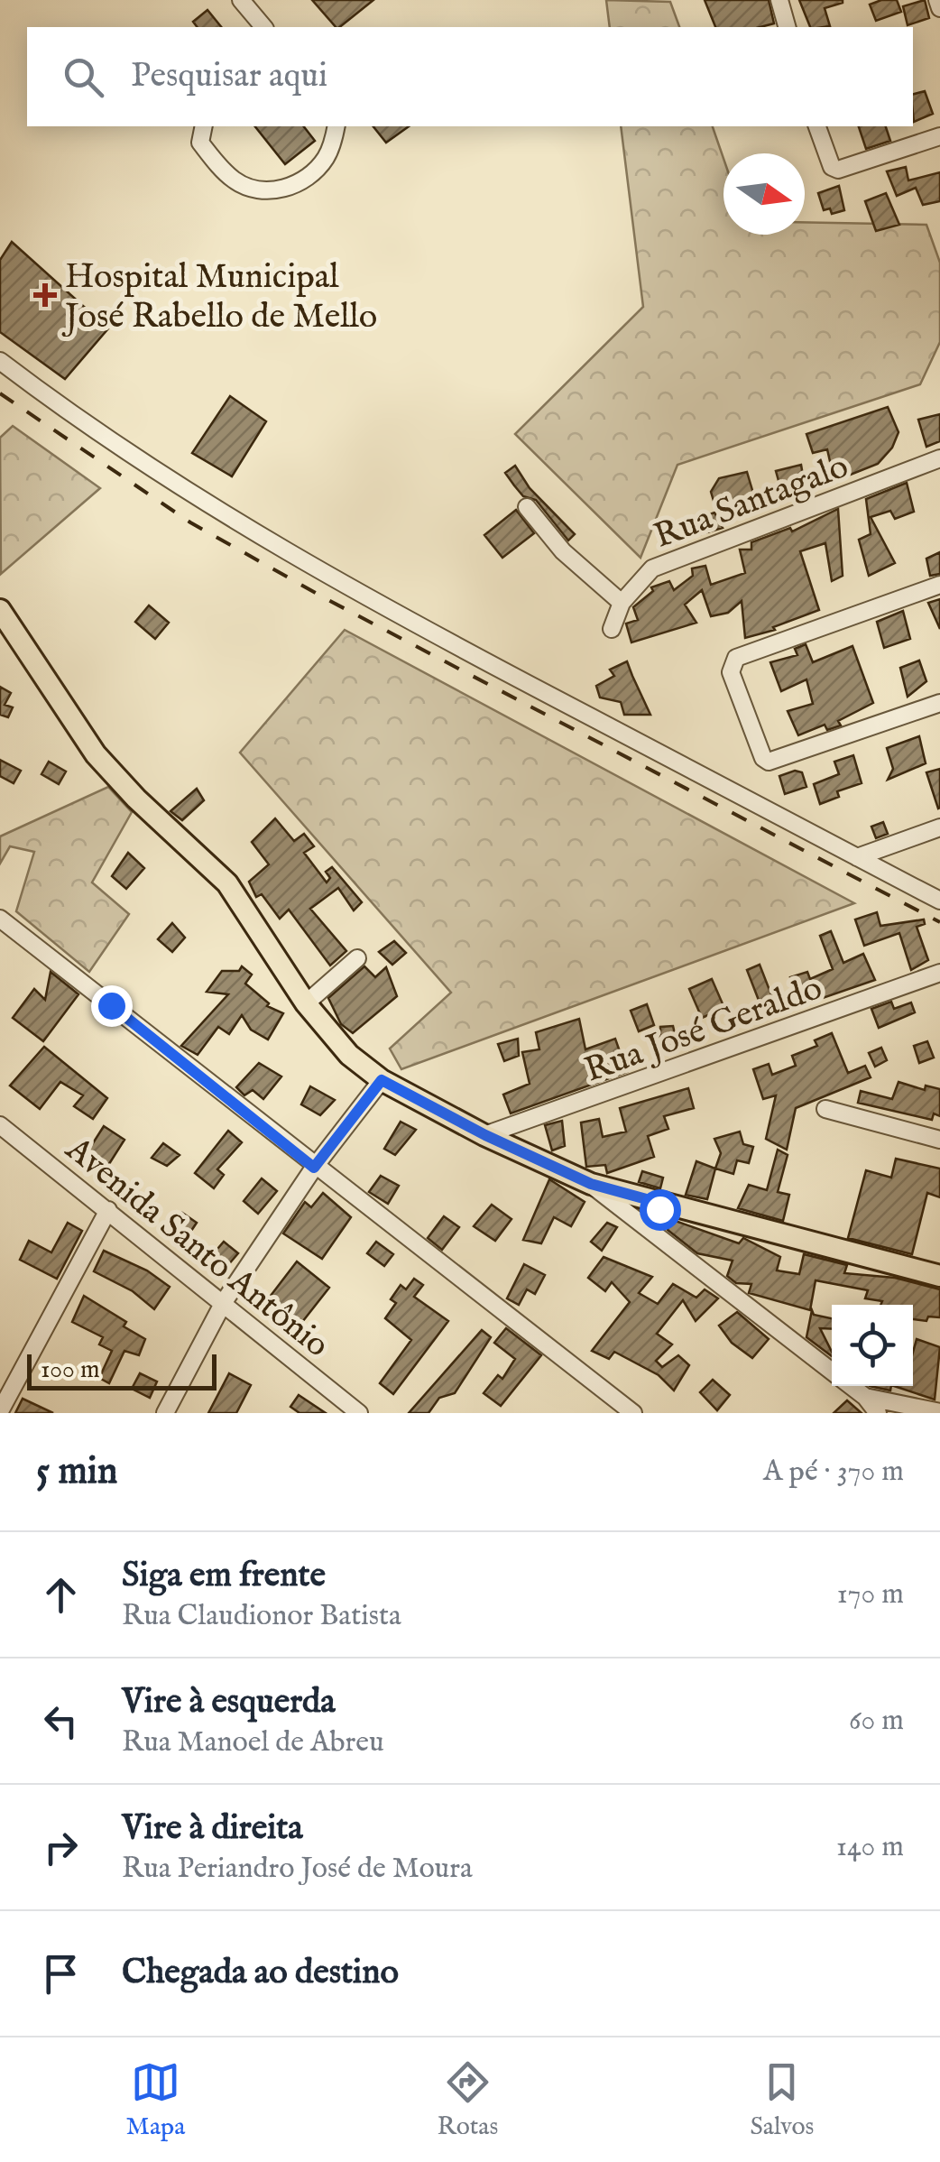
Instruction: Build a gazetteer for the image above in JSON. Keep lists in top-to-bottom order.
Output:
{
  "streets": {
    "street": ["Rua Santagalo", "Rua José Geraldo", "Avenida Santo Antônio"]
  },
  "places": {
    "health": ["Hospital Municipal José Rabello de Mello"]
  },
  "scale_bar": "100 m",
  "north": "right",
  "page": {
    "search": "Pesquisar aqui",
    "scale": "100 m",
    "heading": ["5 min", "A pé · 370 m"],
    "list": [
      ["Siga em frente", "Rua Claudionor Batista", "170 m"],
      ["Vire à esquerda", "Rua Manoel de Abreu", "60 m"],
      ["Vire à direita", "Rua Periandro José de Moura", "140 m"],
      "Chegada ao destino"
    ],
    "nav": ["Mapa", "Rotas", "Salvos"]
  }
}
